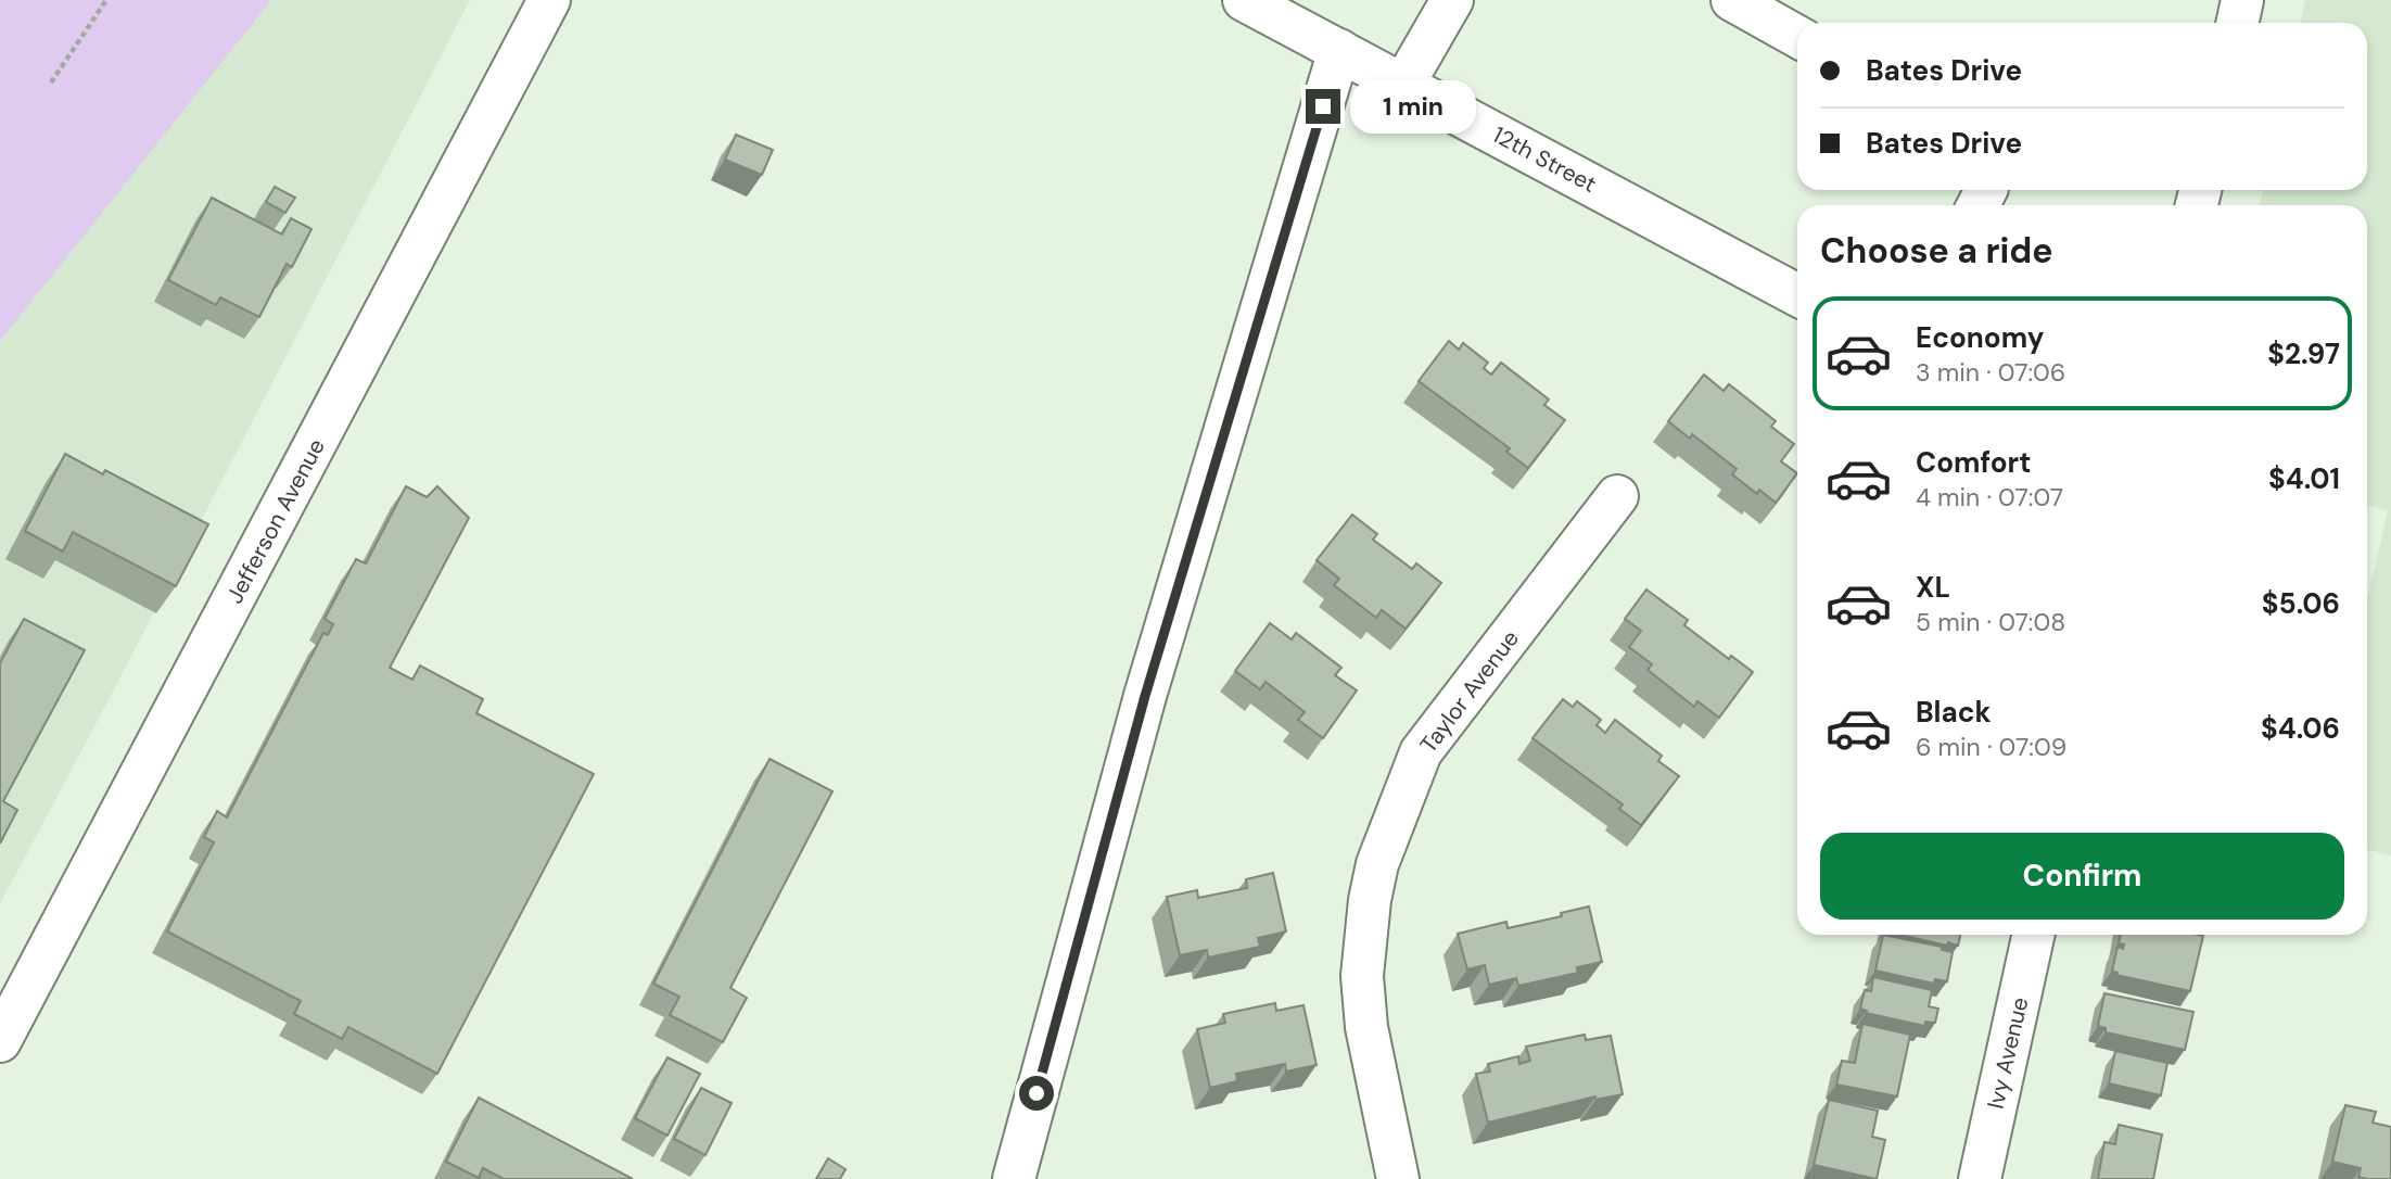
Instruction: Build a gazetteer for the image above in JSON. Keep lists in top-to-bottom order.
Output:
{
  "streets": {
    "street": [
      "12th Street",
      "Jefferson Avenue",
      "Taylor Avenue",
      "Ivy Avenue"
    ]
  },
  "page": {
    "banner": ["Bates Drive", "Bates Drive"],
    "bubble": "1 min",
    "heading": "Choose a ride",
    "list": [
      {
        "name": "Economy",
        "note": "3 min · 07:06",
        "value": "$2.97"
      },
      {
        "name": "Comfort",
        "note": "4 min · 07:07",
        "value": "$4.01"
      },
      {
        "name": "XL",
        "note": "5 min · 07:08",
        "value": "$5.06"
      },
      {
        "name": "Black",
        "note": "6 min · 07:09",
        "value": "$4.06"
      }
    ],
    "buttons": "Confirm"
  }
}
